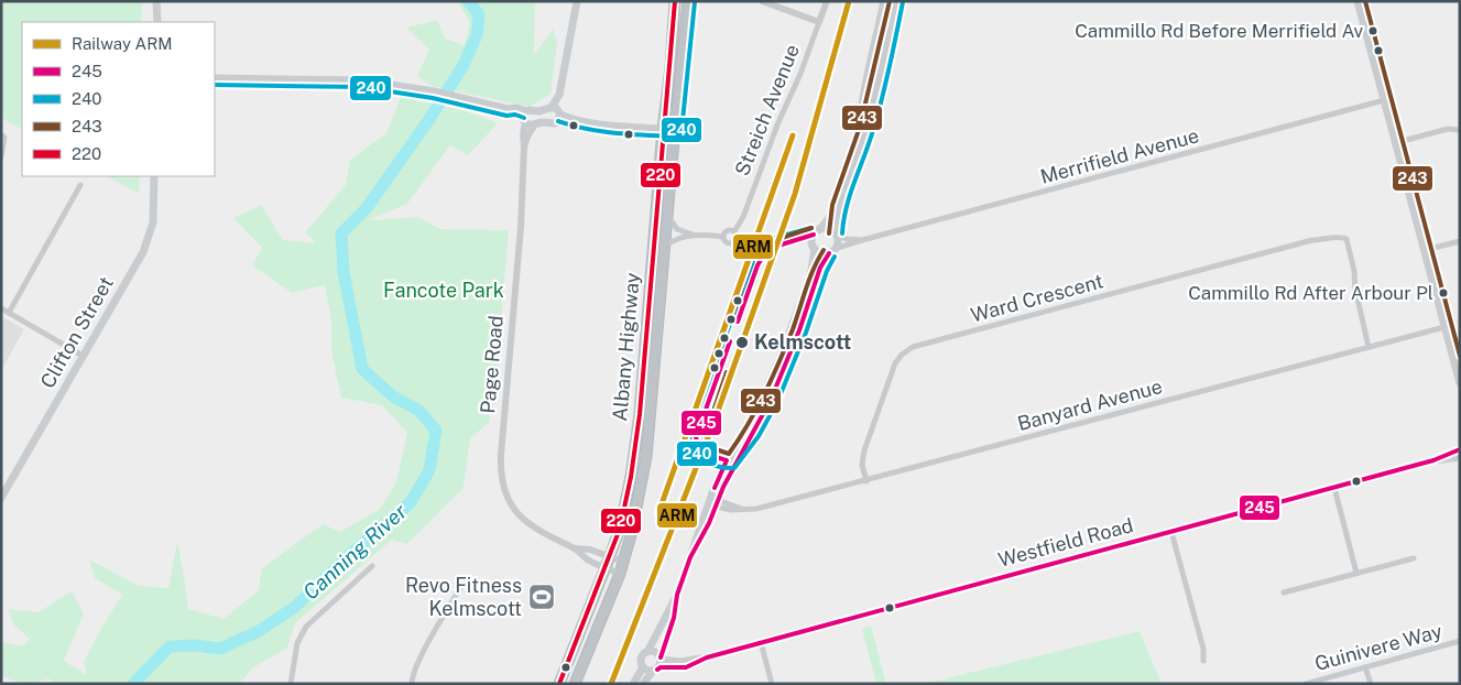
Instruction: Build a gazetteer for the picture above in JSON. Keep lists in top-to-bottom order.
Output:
{
  "streets": {
    "highway": ["Albany Highway"],
    "main road": ["Clifton Street", "Westfield Road"],
    "street": [
      "Streich Avenue",
      "Merrifield Avenue",
      "Ward Crescent",
      "Page Road",
      "Banyard Avenue",
      "Guinivere Way"
    ]
  },
  "crossings": [
    ["Ward Crescent", "Banyard Avenue"],
    ["Albany Highway", "Page Road"]
  ],
  "water": ["Canning River"],
  "parks": ["Fancote Park"],
  "places": {
    "other": ["Cammillo Rd Before Merrifield Av", "Cammillo Rd After Arbour Pl", "Kelmscott"],
    "sports": ["Revo Fitness Kelmscott"]
  },
  "lines": [
    "rail line ARM",
    "transit line 243",
    "transit line 220",
    "transit line 240",
    "transit line 245"
  ],
  "legend": [
    "Railway ARM",
    "245",
    "240",
    "243",
    "220"
  ]
}
